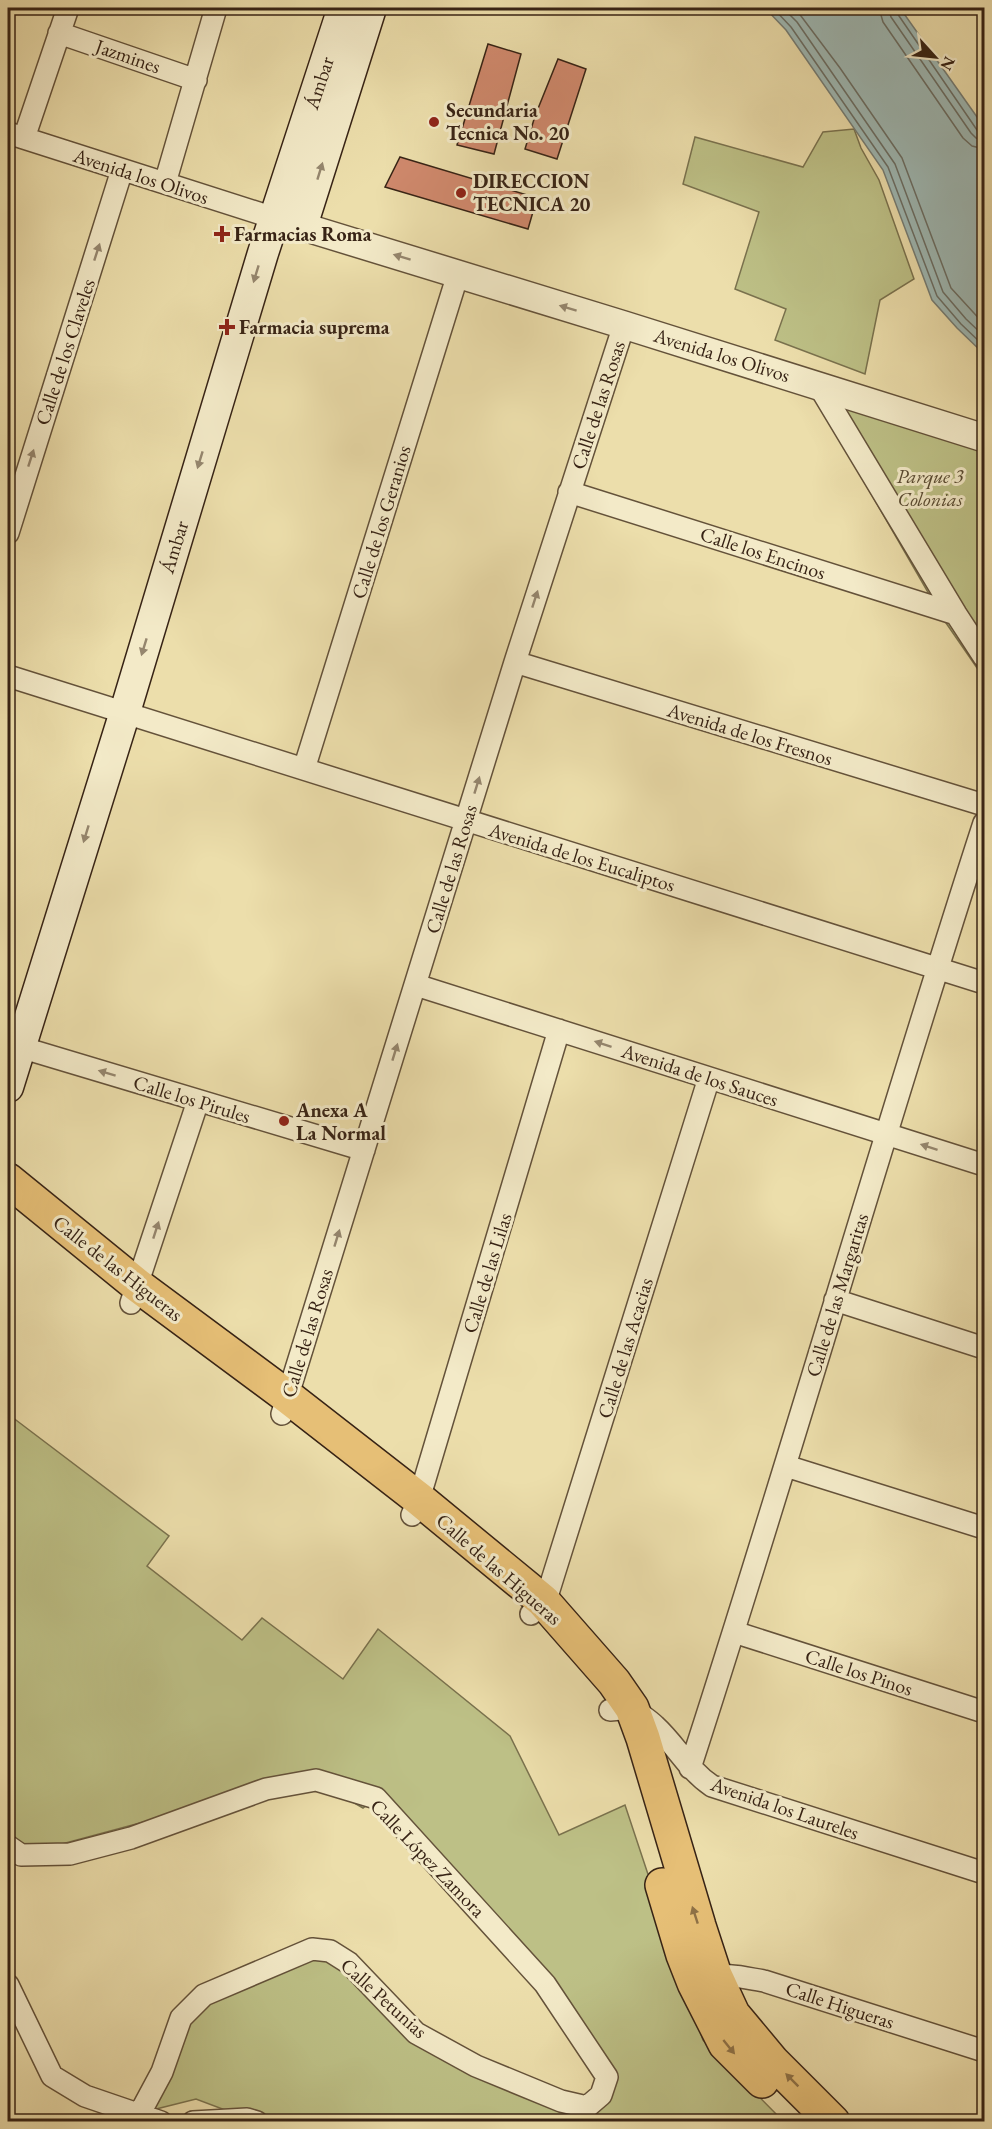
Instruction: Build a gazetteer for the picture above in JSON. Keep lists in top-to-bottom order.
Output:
{
  "streets": {
    "main road": ["Ámbar", "Calle de las Higueras"],
    "street": [
      "Jazmines",
      "Avenida los Olivos",
      "Calle de los Claveles",
      "Calle de las Rosas",
      "Calle de los Geranios",
      "Calle los Encinos",
      "Avenida de los Fresnos",
      "Avenida de los Eucaliptos",
      "Avenida de los Sauces",
      "Calle los Pirules",
      "Calle de las Lilas",
      "Calle de las Margaritas",
      "Calle de las Acacias",
      "Calle los Pinos",
      "Avenida los Laureles",
      "Calle López Zamora",
      "Calle Petunias",
      "Calle Higueras"
    ]
  },
  "crossings": [
    ["Ámbar", "Avenida los Olivos"],
    ["Ámbar", "Avenida de los Eucaliptos"],
    ["Ámbar", "Calle los Pirules"],
    ["Avenida los Olivos", "Calle de los Claveles"],
    ["Avenida los Olivos", "Calle de las Rosas"],
    ["Avenida los Olivos", "Calle de los Geranios"],
    ["Calle de las Rosas", "Calle los Encinos"],
    ["Calle de las Rosas", "Avenida de los Fresnos"],
    ["Calle de las Rosas", "Avenida de los Eucaliptos"],
    ["Calle de las Rosas", "Avenida de los Sauces"],
    ["Calle de las Rosas", "Calle los Pirules"],
    ["Calle de las Rosas", "Calle de las Higueras"],
    ["Calle de los Geranios", "Avenida de los Eucaliptos"],
    ["Avenida de los Eucaliptos", "Calle de las Margaritas"],
    ["Avenida de los Sauces", "Calle de las Lilas"],
    ["Avenida de los Sauces", "Calle de las Margaritas"],
    ["Avenida de los Sauces", "Calle de las Acacias"],
    ["Calle de las Higueras", "Calle de las Lilas"],
    ["Calle de las Higueras", "Calle de las Acacias"],
    ["Calle de las Higueras", "Avenida los Laureles"],
    ["Calle de las Higueras", "Calle Higueras"],
    ["Calle de las Margaritas", "Calle los Pinos"],
    ["Calle de las Margaritas", "Avenida los Laureles"],
    ["Calle López Zamora", "Calle Petunias"]
  ],
  "one_way": ["Calle de los Claveles", "Calle de las Rosas", "Calle los Pirules"],
  "parks": ["Parque 3 Colonias"],
  "places": {
    "other": ["Secundaria Tecnica No. 20", "DIRECCION TECNICA 20", "Anexa A La Normal"],
    "health": ["Farmacias Roma", "Farmacia suprema"]
  },
  "north": "bottom right"
}
